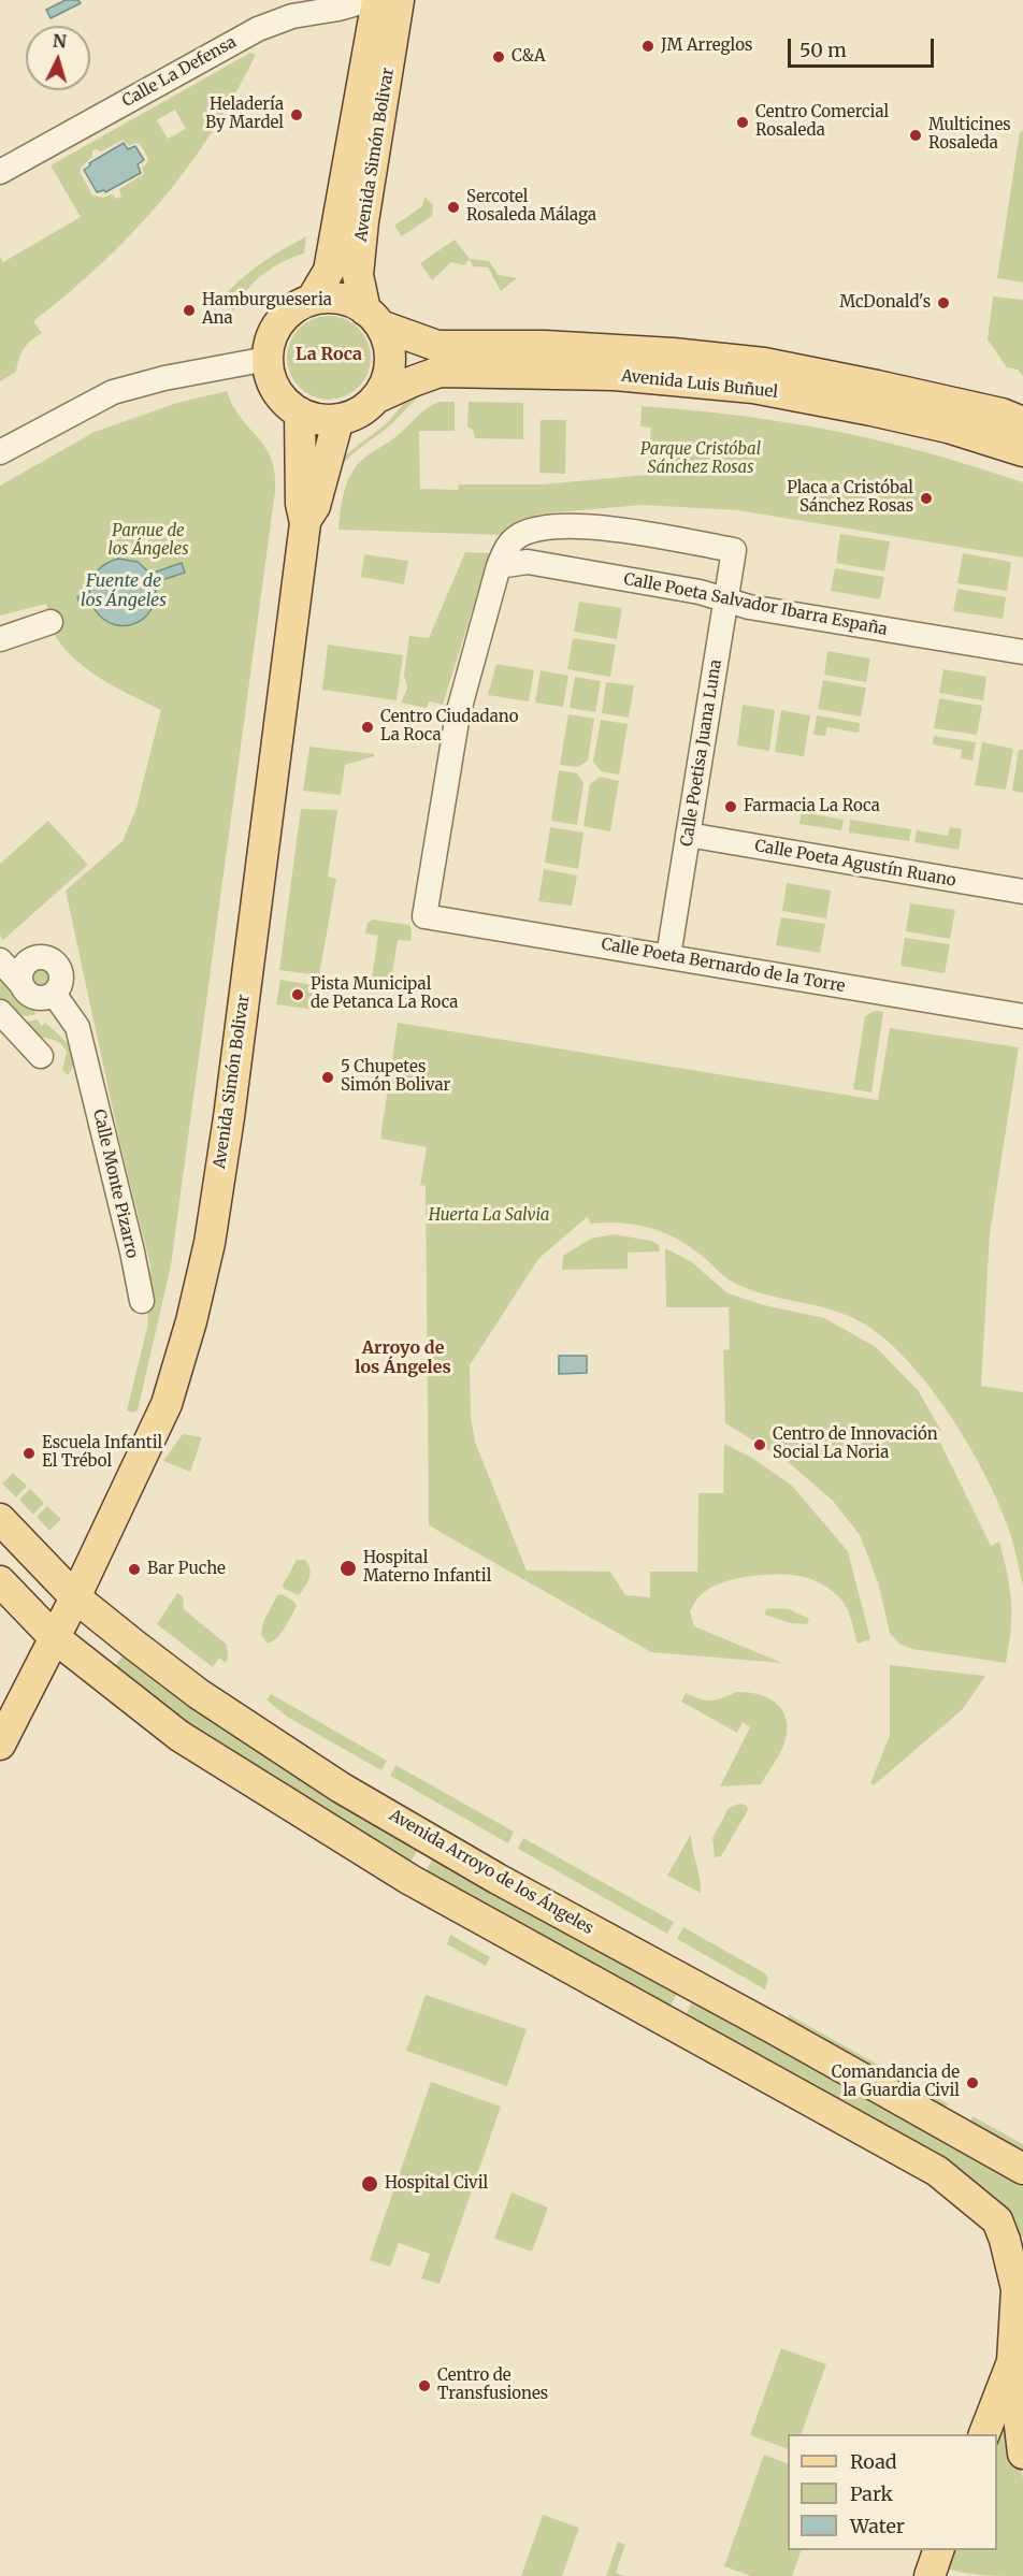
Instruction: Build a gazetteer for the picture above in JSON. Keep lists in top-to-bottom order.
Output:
{
  "streets": {
    "main road": ["Avenida Simón Bolivar", "Avenida Luis Buñuel", "Avenida Arroyo de los Ángeles"],
    "street": [
      "Calle La Defensa",
      "Calle Poeta Salvador Ibarra España",
      "Calle Poetisa Juana Luna",
      "Calle Poeta Agustín Ruano",
      "Calle Poeta Bernardo de la Torre",
      "Calle Monte Pizarro"
    ]
  },
  "crossings": [
    ["Avenida Simón Bolivar", "Avenida Luis Buñuel"],
    ["Avenida Simón Bolivar", "Avenida Arroyo de los Ángeles"],
    ["Calle Poeta Salvador Ibarra España", "Calle Poetisa Juana Luna"],
    ["Calle Poeta Salvador Ibarra España", "Calle Poeta Bernardo de la Torre"],
    ["Calle Poetisa Juana Luna", "Calle Poeta Agustín Ruano"],
    ["Calle Poetisa Juana Luna", "Calle Poeta Bernardo de la Torre"]
  ],
  "districts": ["La Roca", "Arroyo de los Ángeles"],
  "water": ["Fuente de los Ángeles"],
  "parks": ["Parque Cristóbal Sánchez Rosas", "Parque de los Ángeles", "Huerta La Salvia"],
  "places": [
    "JM Arreglos",
    "C&A",
    "Heladería By Mardel",
    "Centro Comercial Rosaleda",
    "Multicines Rosaleda",
    "Sercotel Rosaleda Málaga",
    "McDonald's",
    "Hamburgueseria Ana",
    "Placa a Cristóbal Sánchez Rosas",
    "Centro Ciudadano La Roca",
    "Farmacia La Roca",
    "Pista Municipal de Petanca La Roca",
    "5 Chupetes Simón Bolivar",
    "Centro de Innovación Social La Noria",
    "Escuela Infantil El Trébol",
    "Hospital Materno Infantil",
    "Bar Puche",
    "Comandancia de la Guardia Civil",
    "Hospital Civil",
    "Centro de Transfusiones"
  ],
  "legend": ["Road", "Park", "Water"],
  "scale_bar": "50 m",
  "north": "top"
}
